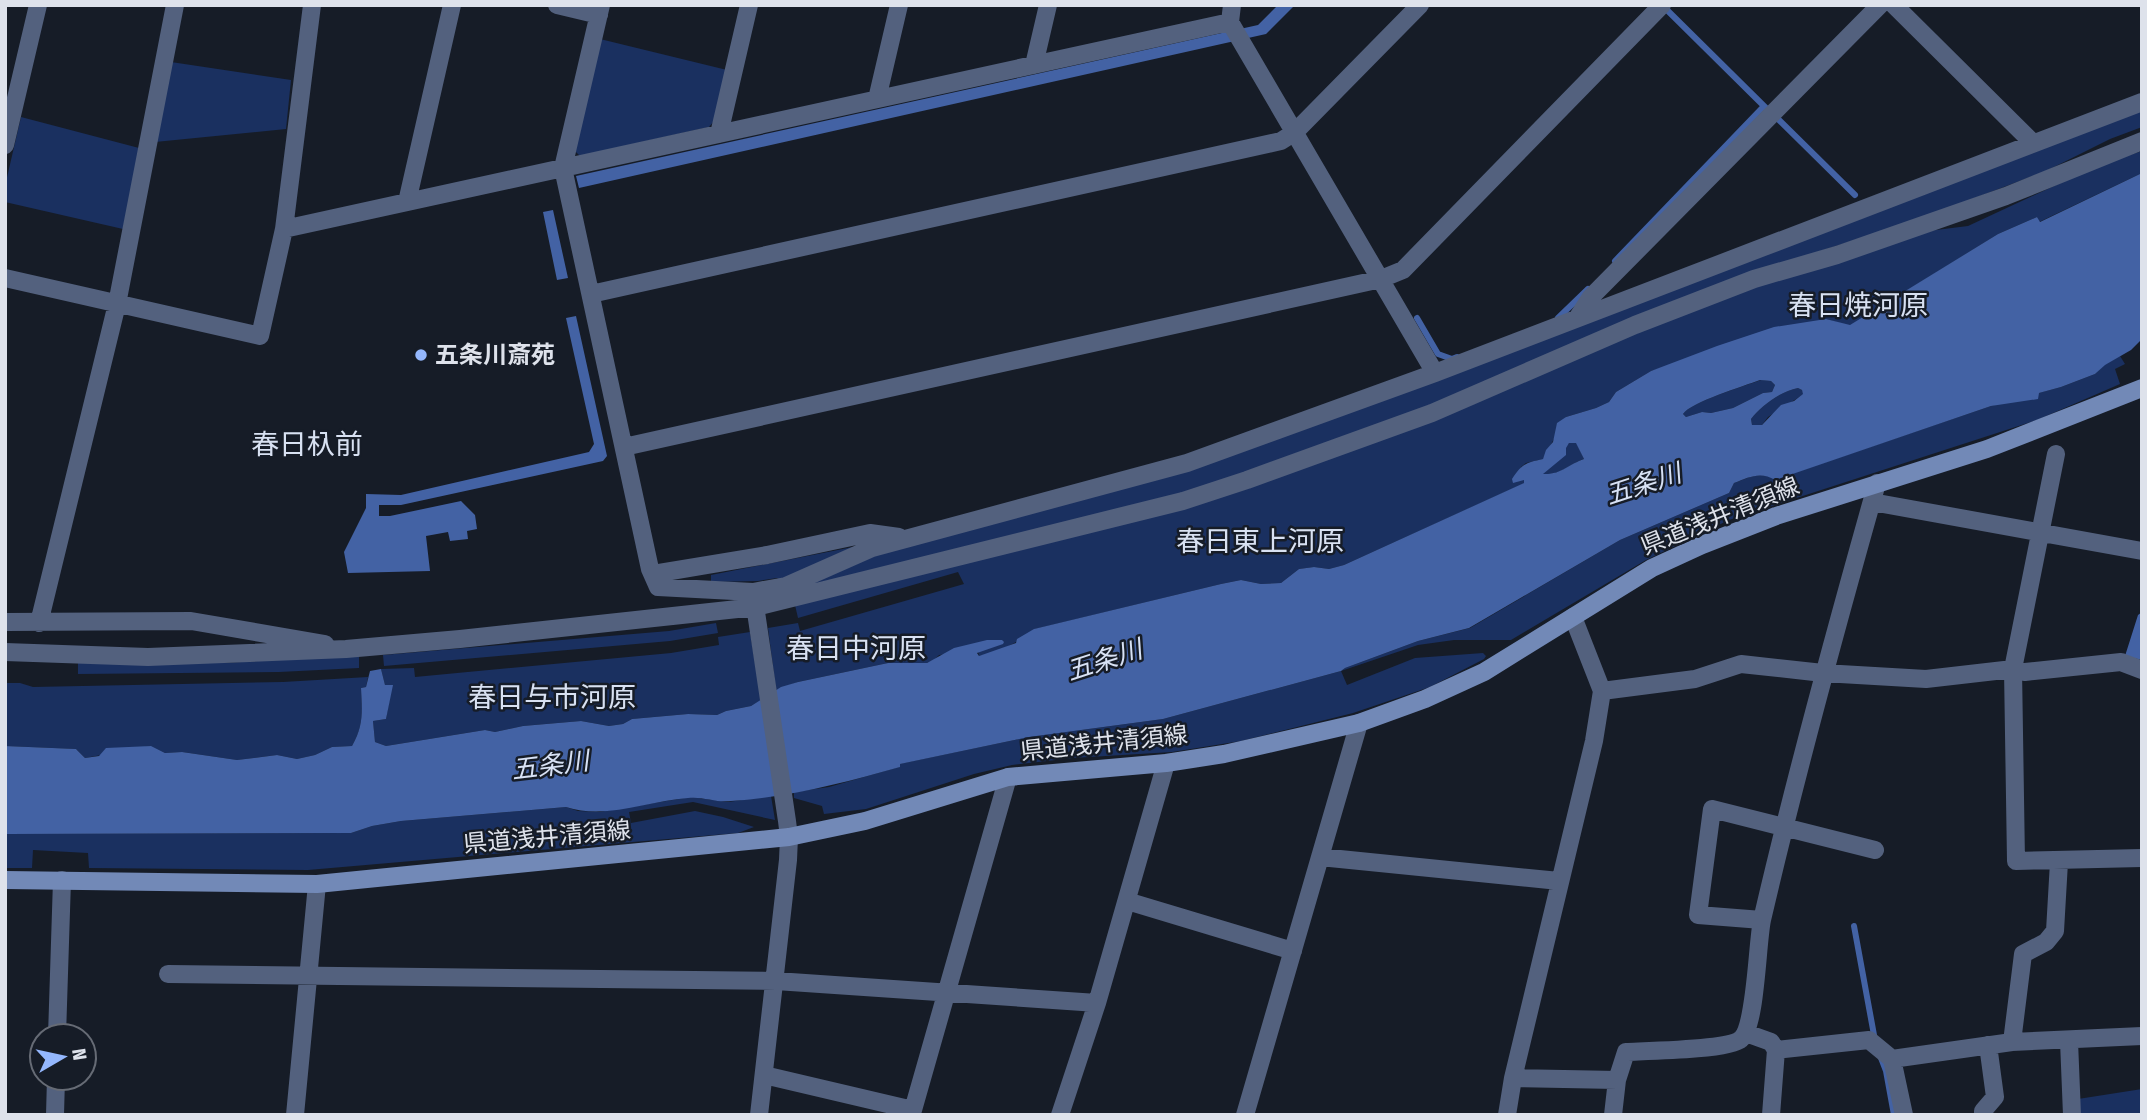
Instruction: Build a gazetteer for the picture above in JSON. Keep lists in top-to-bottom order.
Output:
{
  "streets": {
    "main road": ["県道浅井清須線"]
  },
  "districts": [
    "春日焼河原",
    "春日杁前",
    "春日東上河原",
    "春日中河原",
    "春日与市河原"
  ],
  "water": ["五条川"],
  "places": ["五条川斎苑"],
  "north": "right"
}
